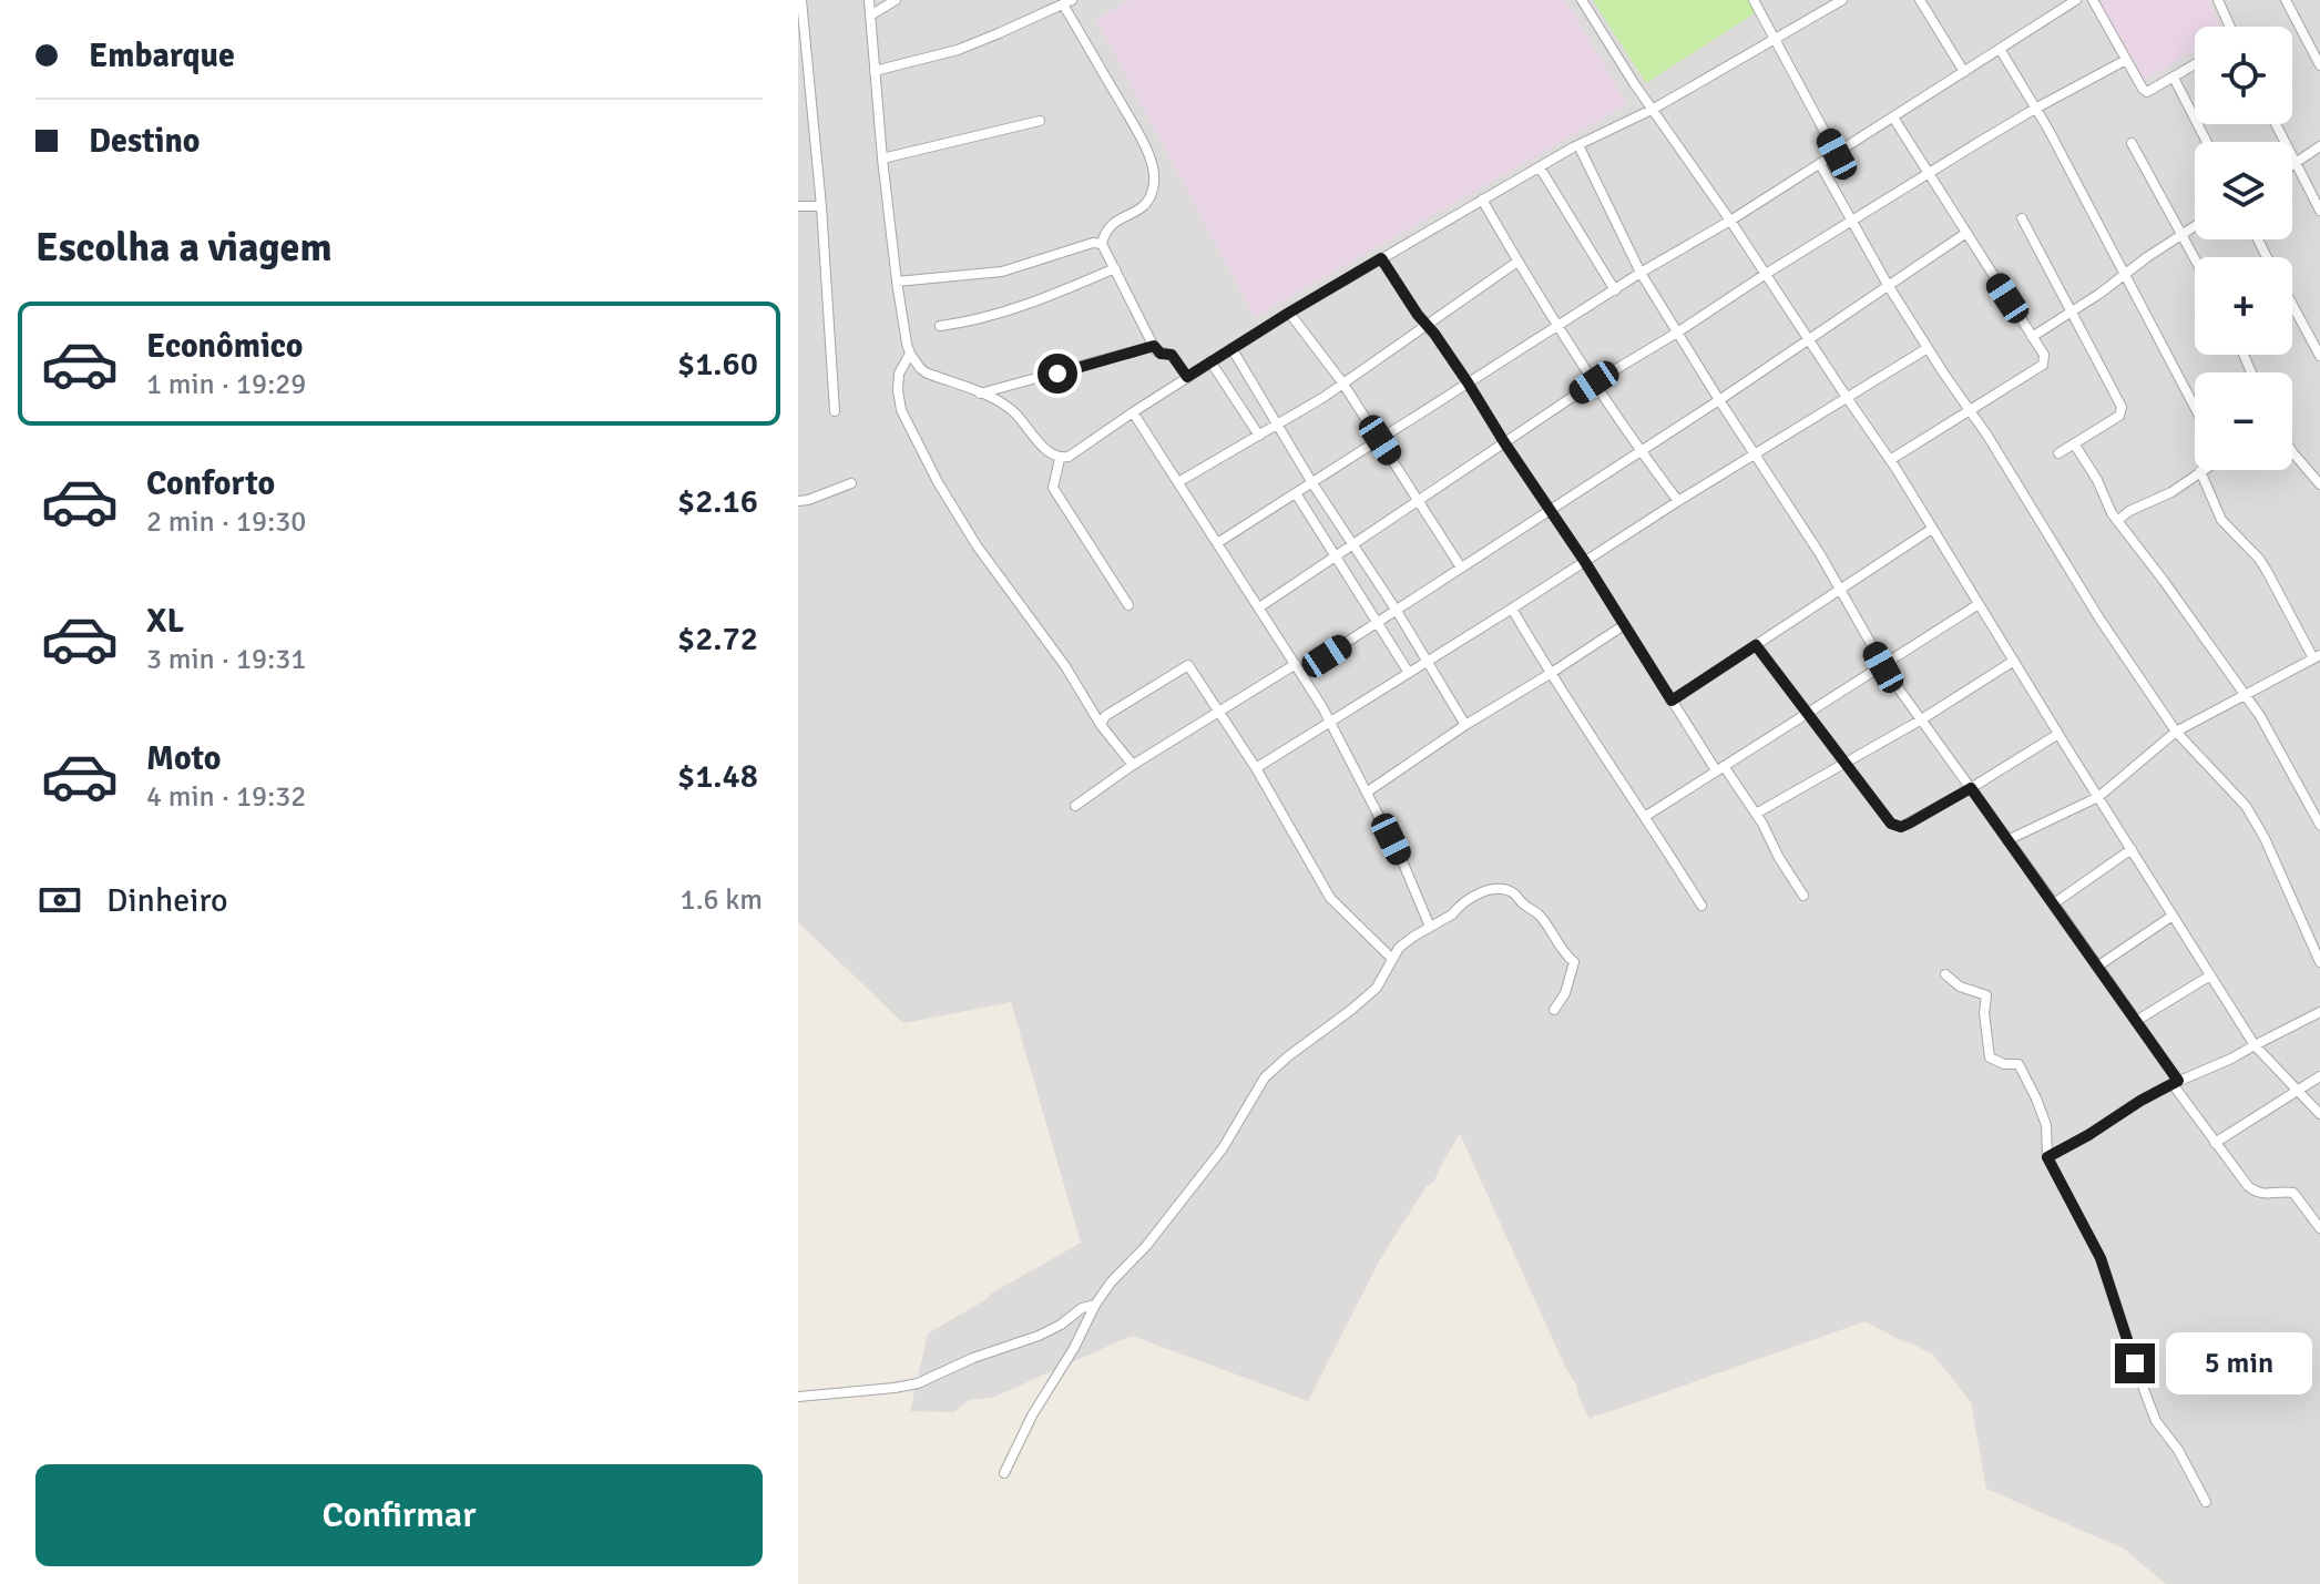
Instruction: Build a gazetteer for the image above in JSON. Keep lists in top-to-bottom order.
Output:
{
  "page": {
    "banner": ["Embarque", "Destino"],
    "map_buttons": ["+", "−"],
    "heading": "Escolha a viagem",
    "list": [
      {
        "name": "Econômico",
        "note": "1 min · 19:29",
        "value": "$1.60"
      },
      {
        "name": "Conforto",
        "note": "2 min · 19:30",
        "value": "$2.16"
      },
      {
        "name": "XL",
        "note": "3 min · 19:31",
        "value": "$2.72"
      },
      {
        "name": "Moto",
        "note": "4 min · 19:32",
        "value": "$1.48"
      }
    ],
    "pay": ["Dinheiro", "1.6 km"],
    "bubble": "5 min",
    "buttons": "Confirmar"
  }
}
